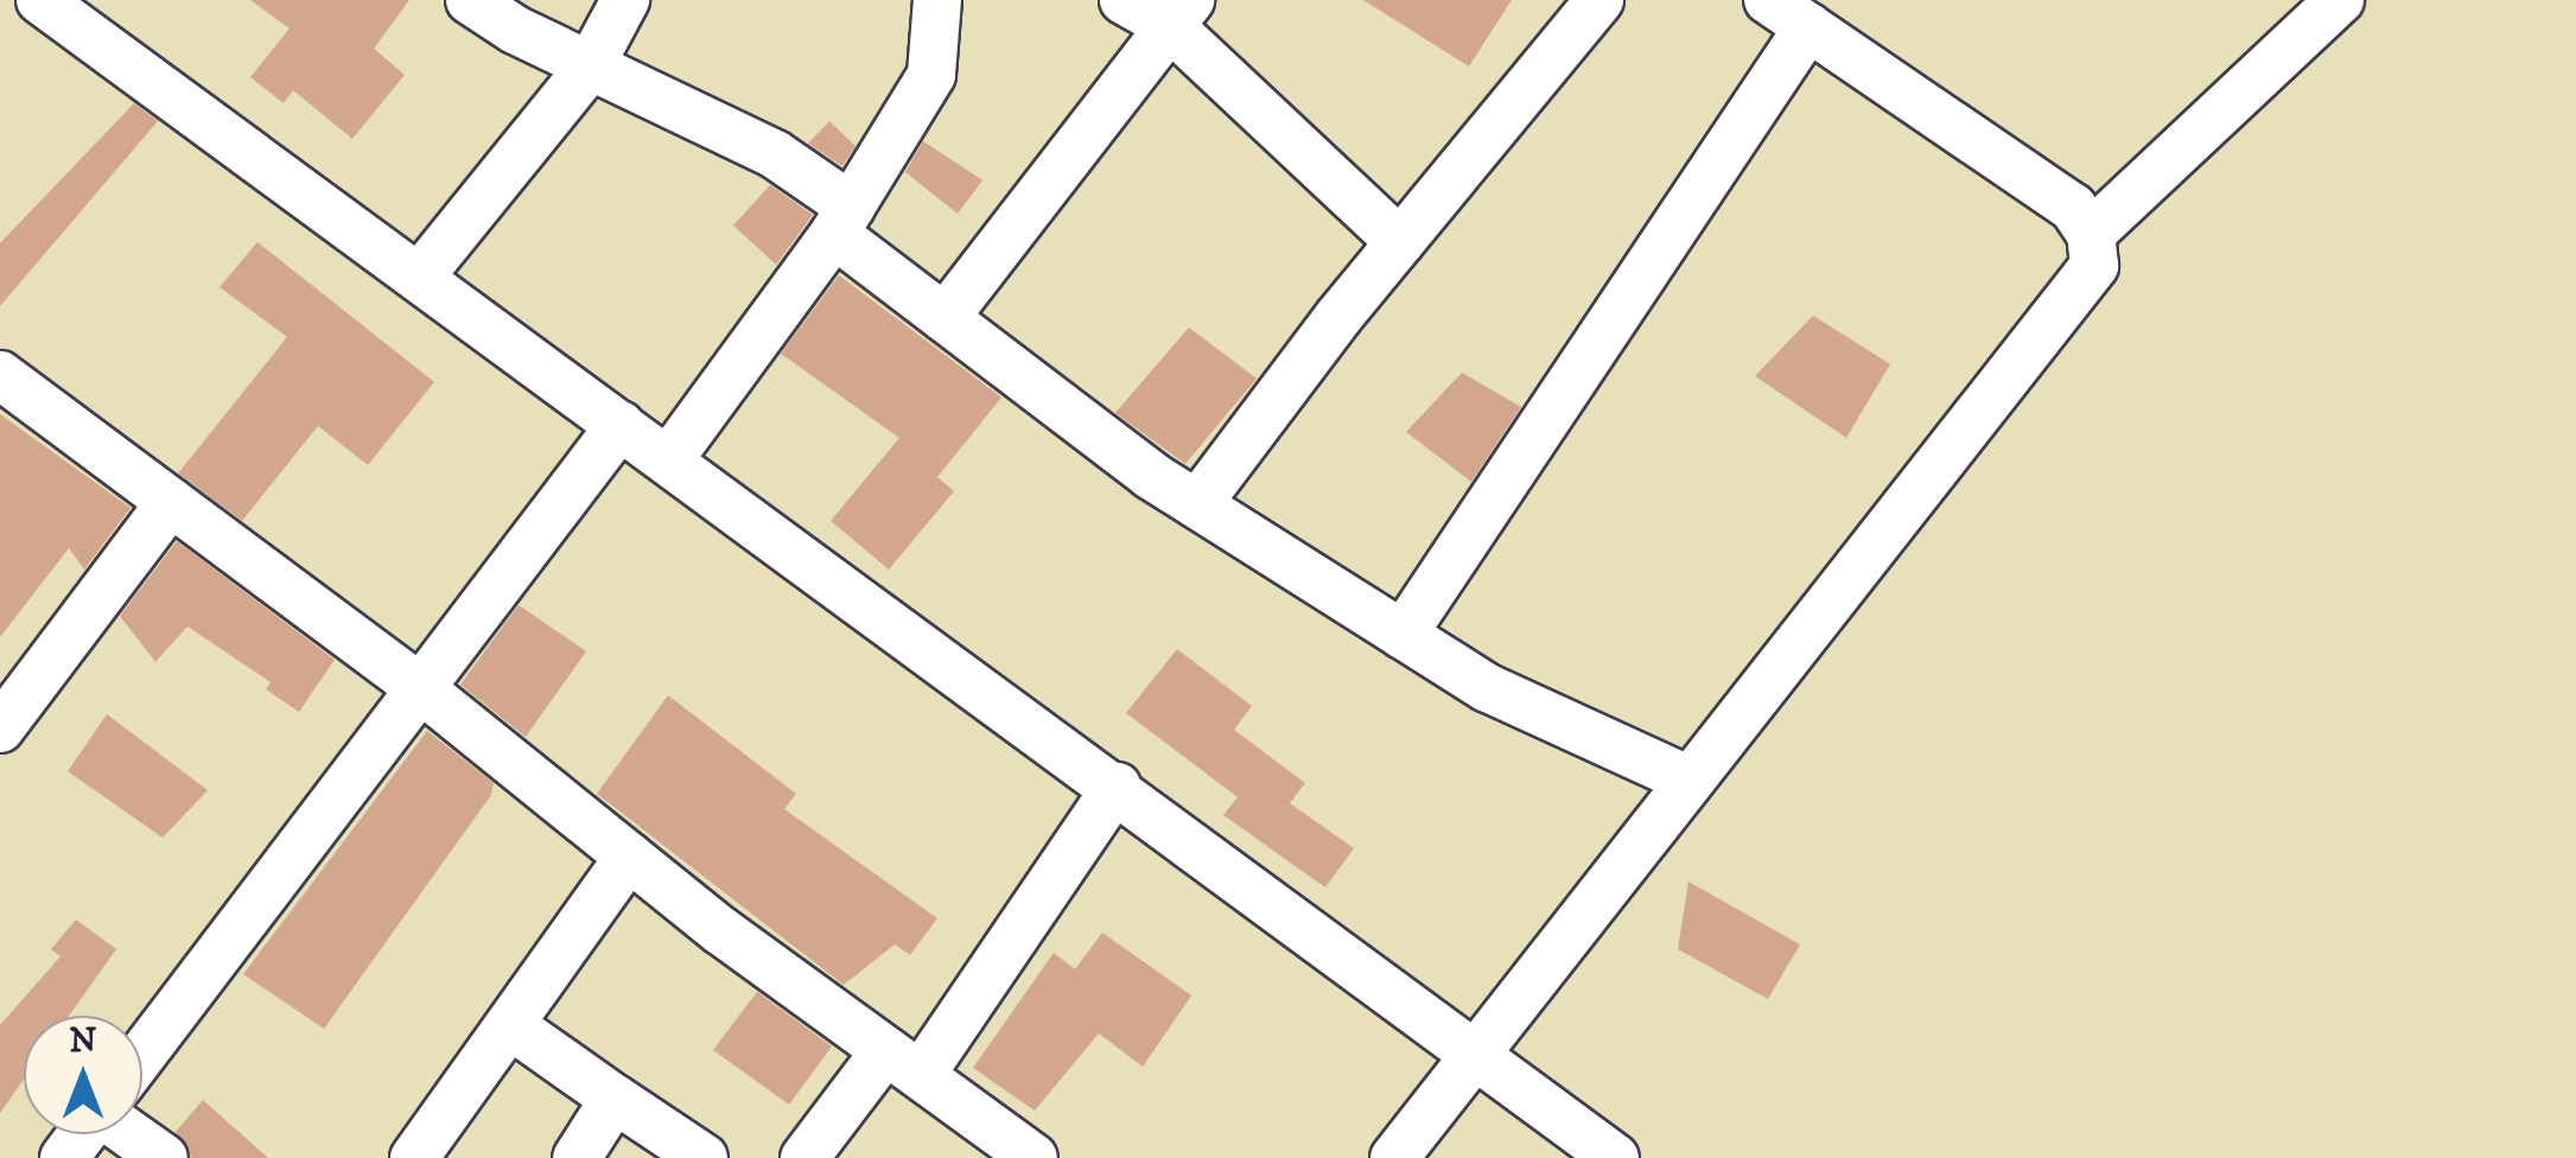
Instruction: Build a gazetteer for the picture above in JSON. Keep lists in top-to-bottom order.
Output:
{
  "north": "top"
}
